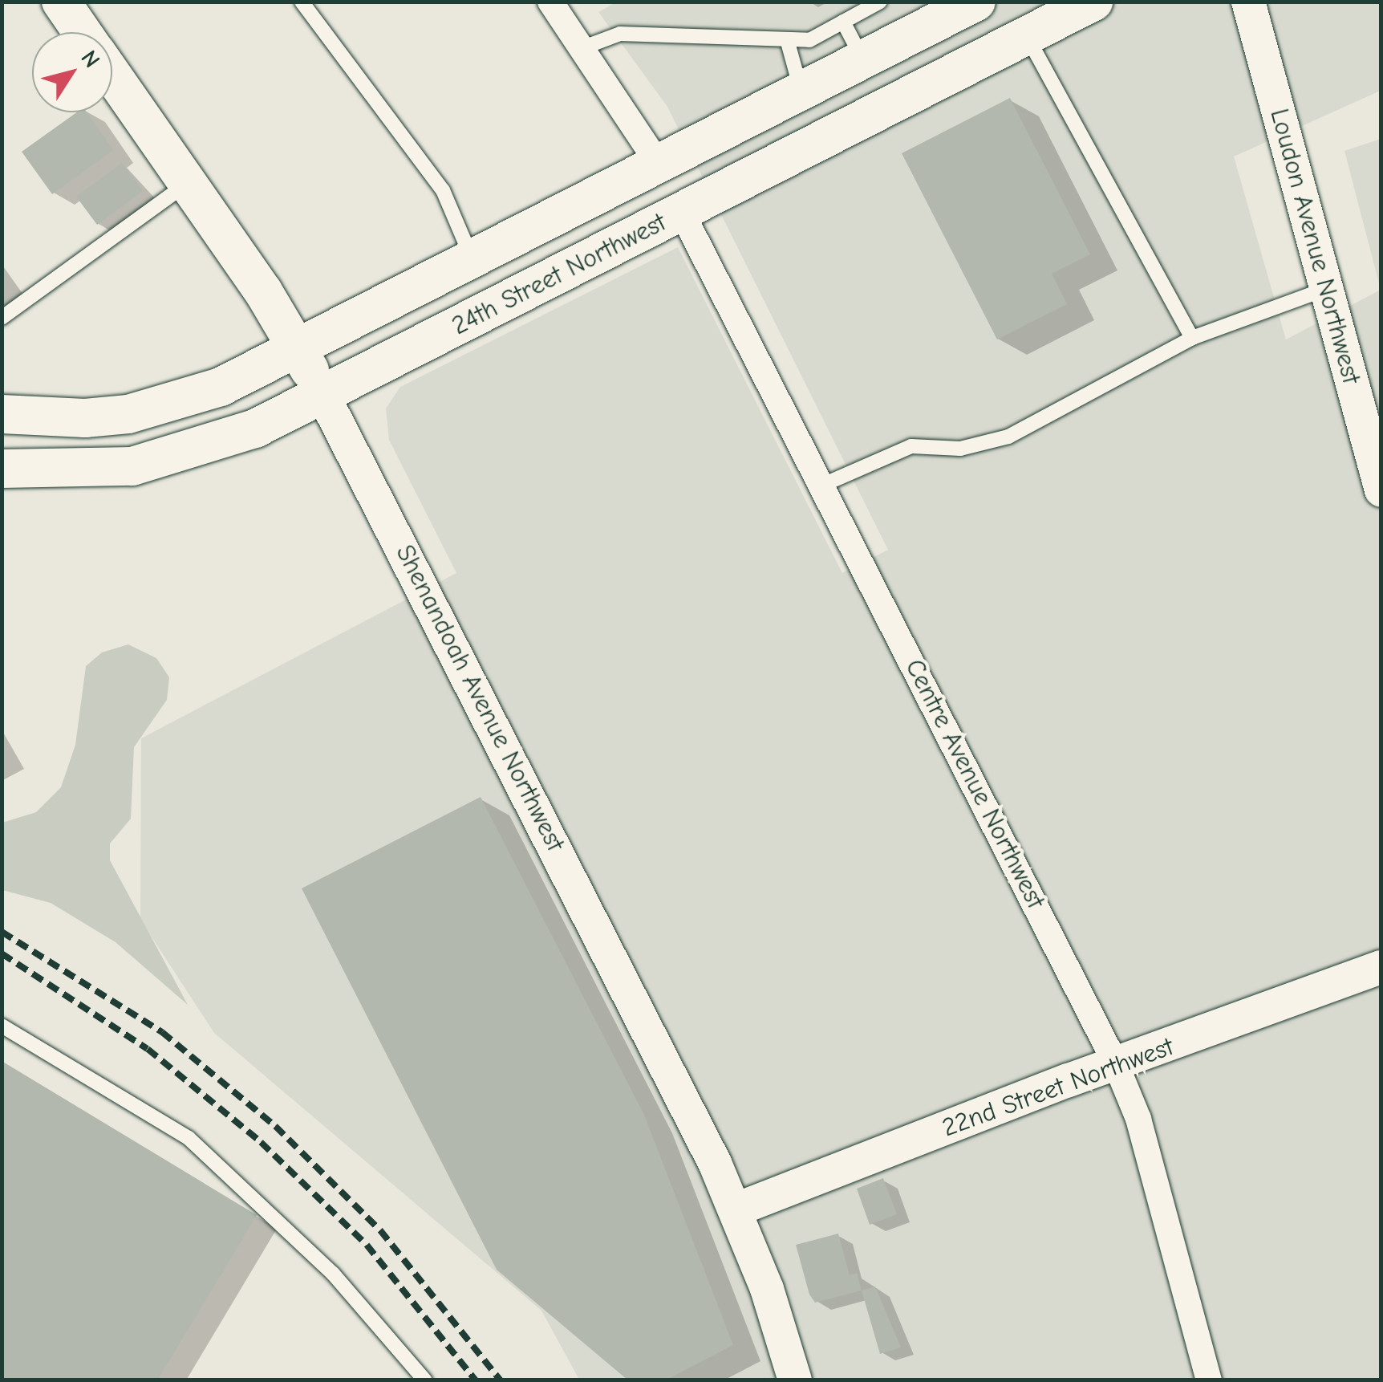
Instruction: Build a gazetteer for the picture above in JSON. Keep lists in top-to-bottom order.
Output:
{
  "streets": {
    "main road": ["24th Street Northwest", "Shenandoah Avenue Northwest"],
    "street": ["Loudon Avenue Northwest", "Centre Avenue Northwest", "22nd Street Northwest"]
  },
  "crossings": [
    ["24th Street Northwest", "Shenandoah Avenue Northwest"],
    ["24th Street Northwest", "Centre Avenue Northwest"],
    ["Shenandoah Avenue Northwest", "22nd Street Northwest"],
    ["Centre Avenue Northwest", "22nd Street Northwest"]
  ],
  "north": "top right"
}
